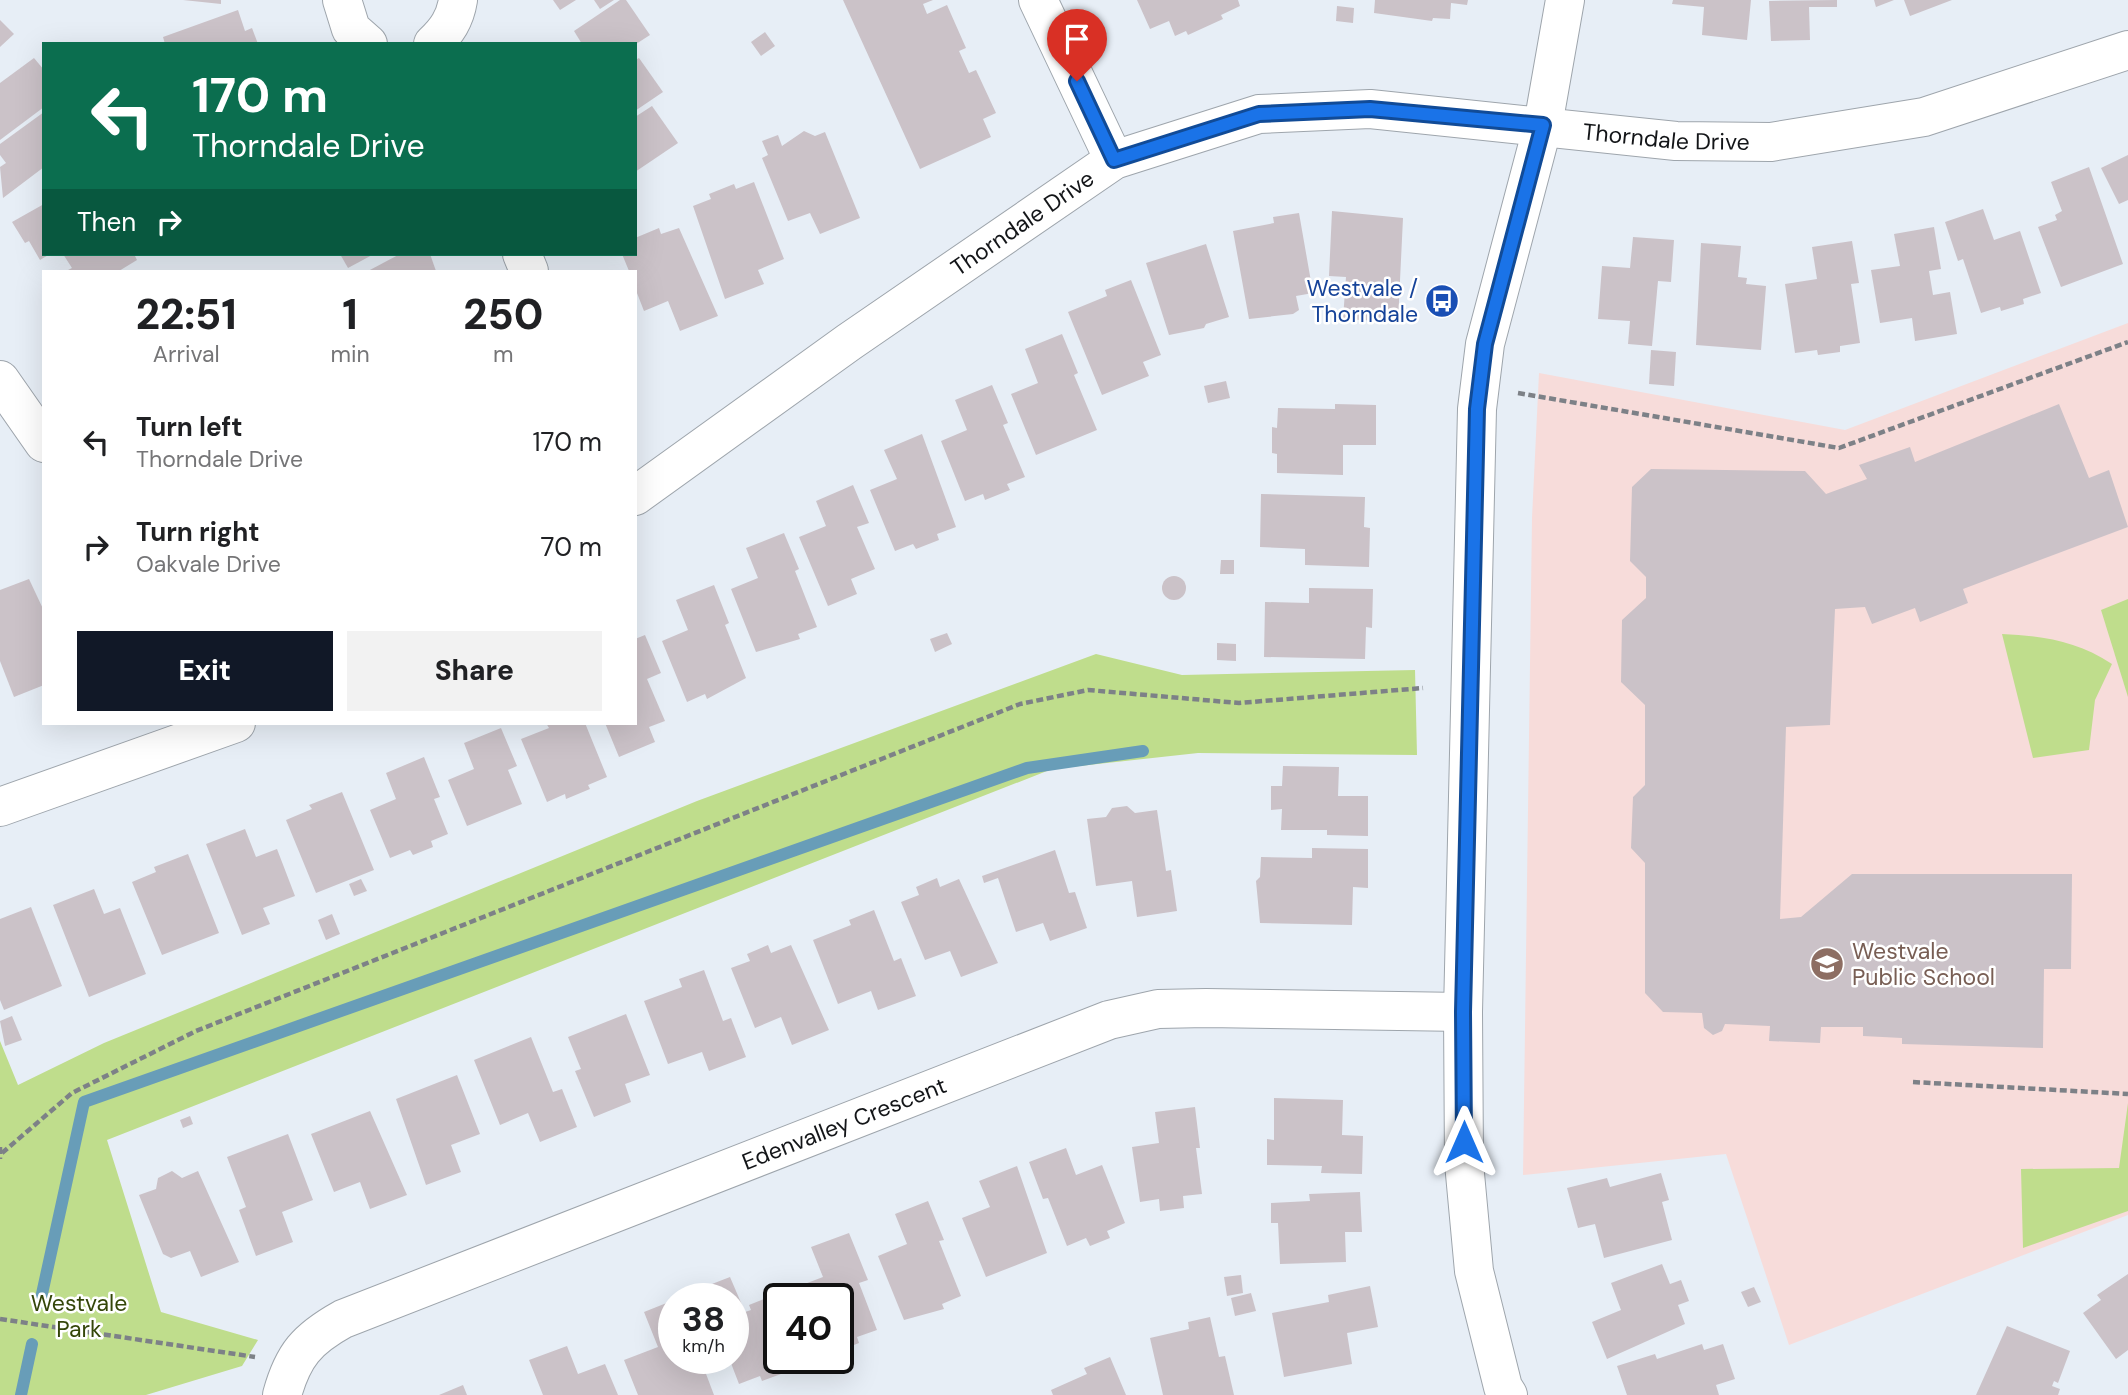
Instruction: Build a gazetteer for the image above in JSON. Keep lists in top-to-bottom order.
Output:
{
  "streets": {
    "street": ["Thorndale Drive", "Edenvalley Crescent"]
  },
  "parks": ["Westvale Park"],
  "places": {
    "bus stop": ["Westvale / Thorndale"],
    "school or university": ["Westvale Public School"]
  },
  "page": {
    "turn": ["170 m", "Thorndale Drive"],
    "then": "Then",
    "eta": [
      "22:51",
      "Arrival",
      "1",
      "min",
      "250",
      "m"
    ],
    "list": [
      {
        "name": "Turn left",
        "note": "Thorndale Drive",
        "value": "170 m"
      },
      {
        "name": "Turn right",
        "note": "Oakvale Drive",
        "value": "70 m"
      }
    ],
    "buttons": ["Exit", "Share"],
    "speed": "38 km/h",
    "limit": "40"
  }
}
